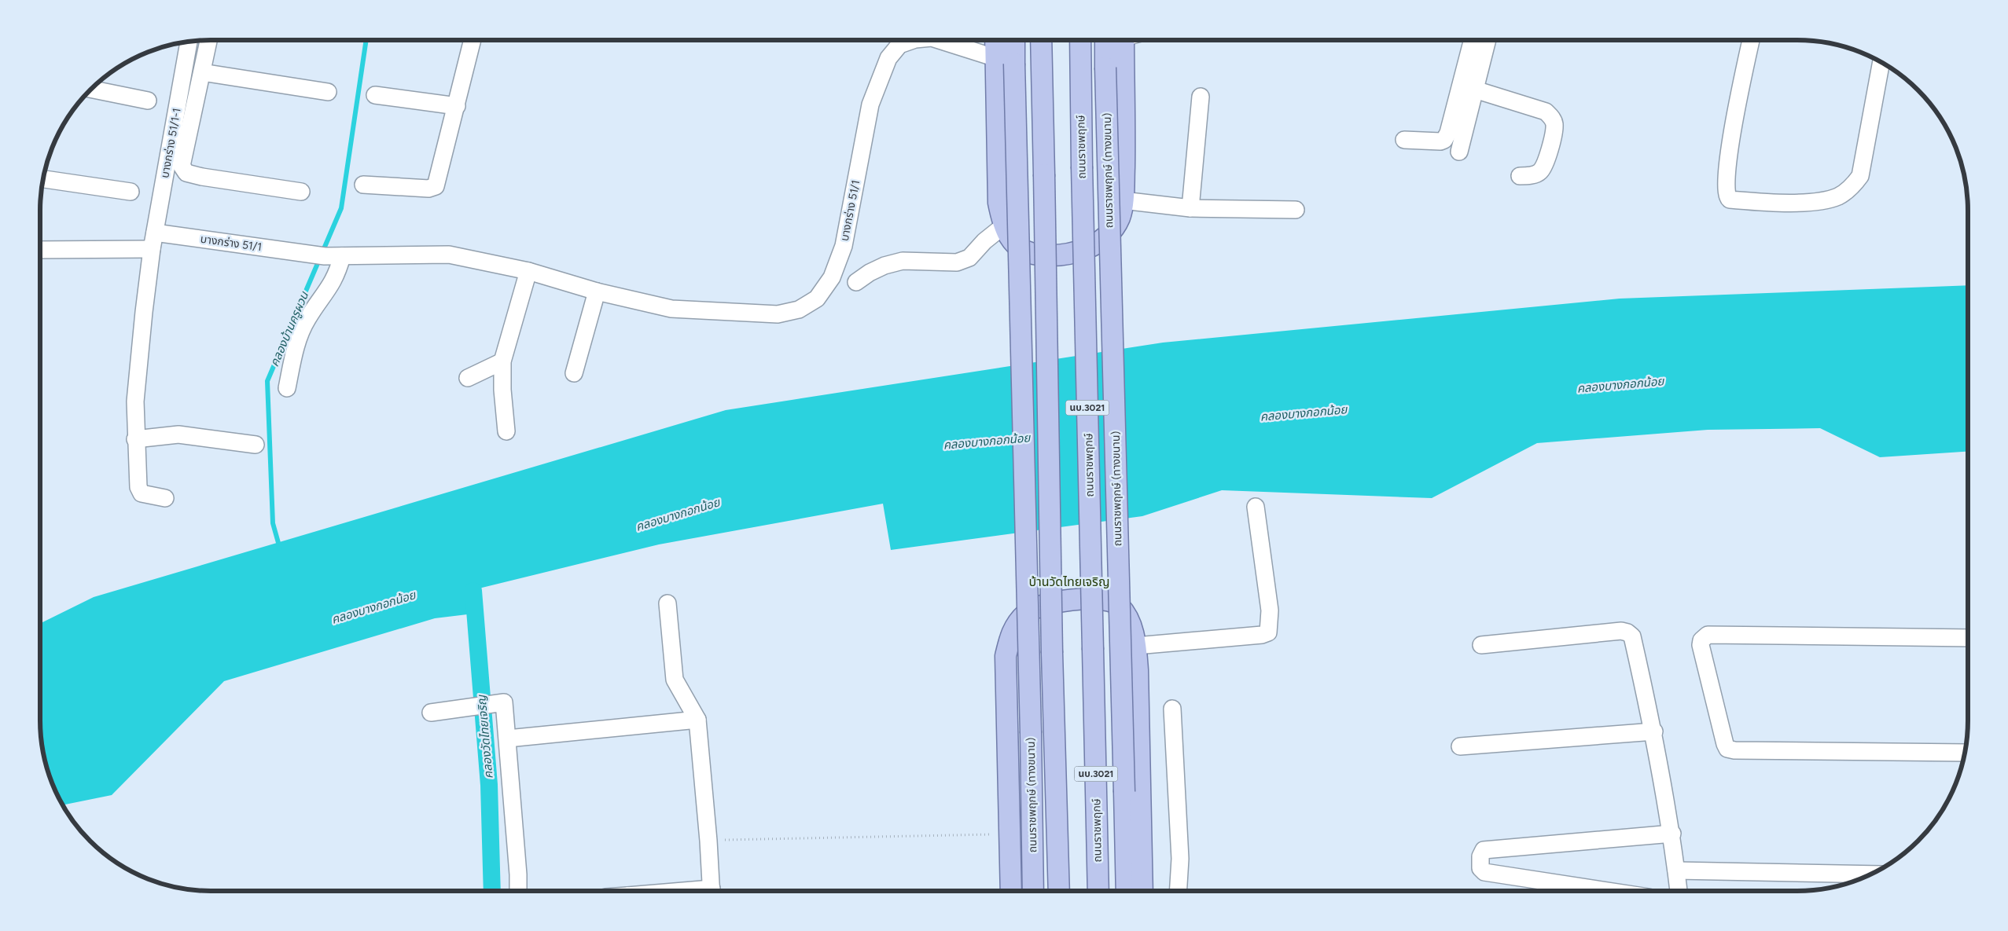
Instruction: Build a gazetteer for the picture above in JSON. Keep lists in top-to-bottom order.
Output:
{
  "streets": {
    "main road": ["ถนนราชพฤกษ์", "ถนนราชพฤกษ์ (ทางขนาน)", "นบ.3021"],
    "street": ["บางกร่าง 51/1-1", "บางกร่าง 51/1"]
  },
  "crossings": [
    ["บางกร่าง 51/1-1", "บางกร่าง 51/1"],
    ["ถนนราชพฤกษ์ (ทางขนาน)", "บางกร่าง 51/1"]
  ],
  "districts": ["บ้านวัดไทยเจริญ"],
  "water": ["คลองบ้านครูผวน", "คลองบางกอกน้อย", "คลองวัดไทยเจริญ"]
}
